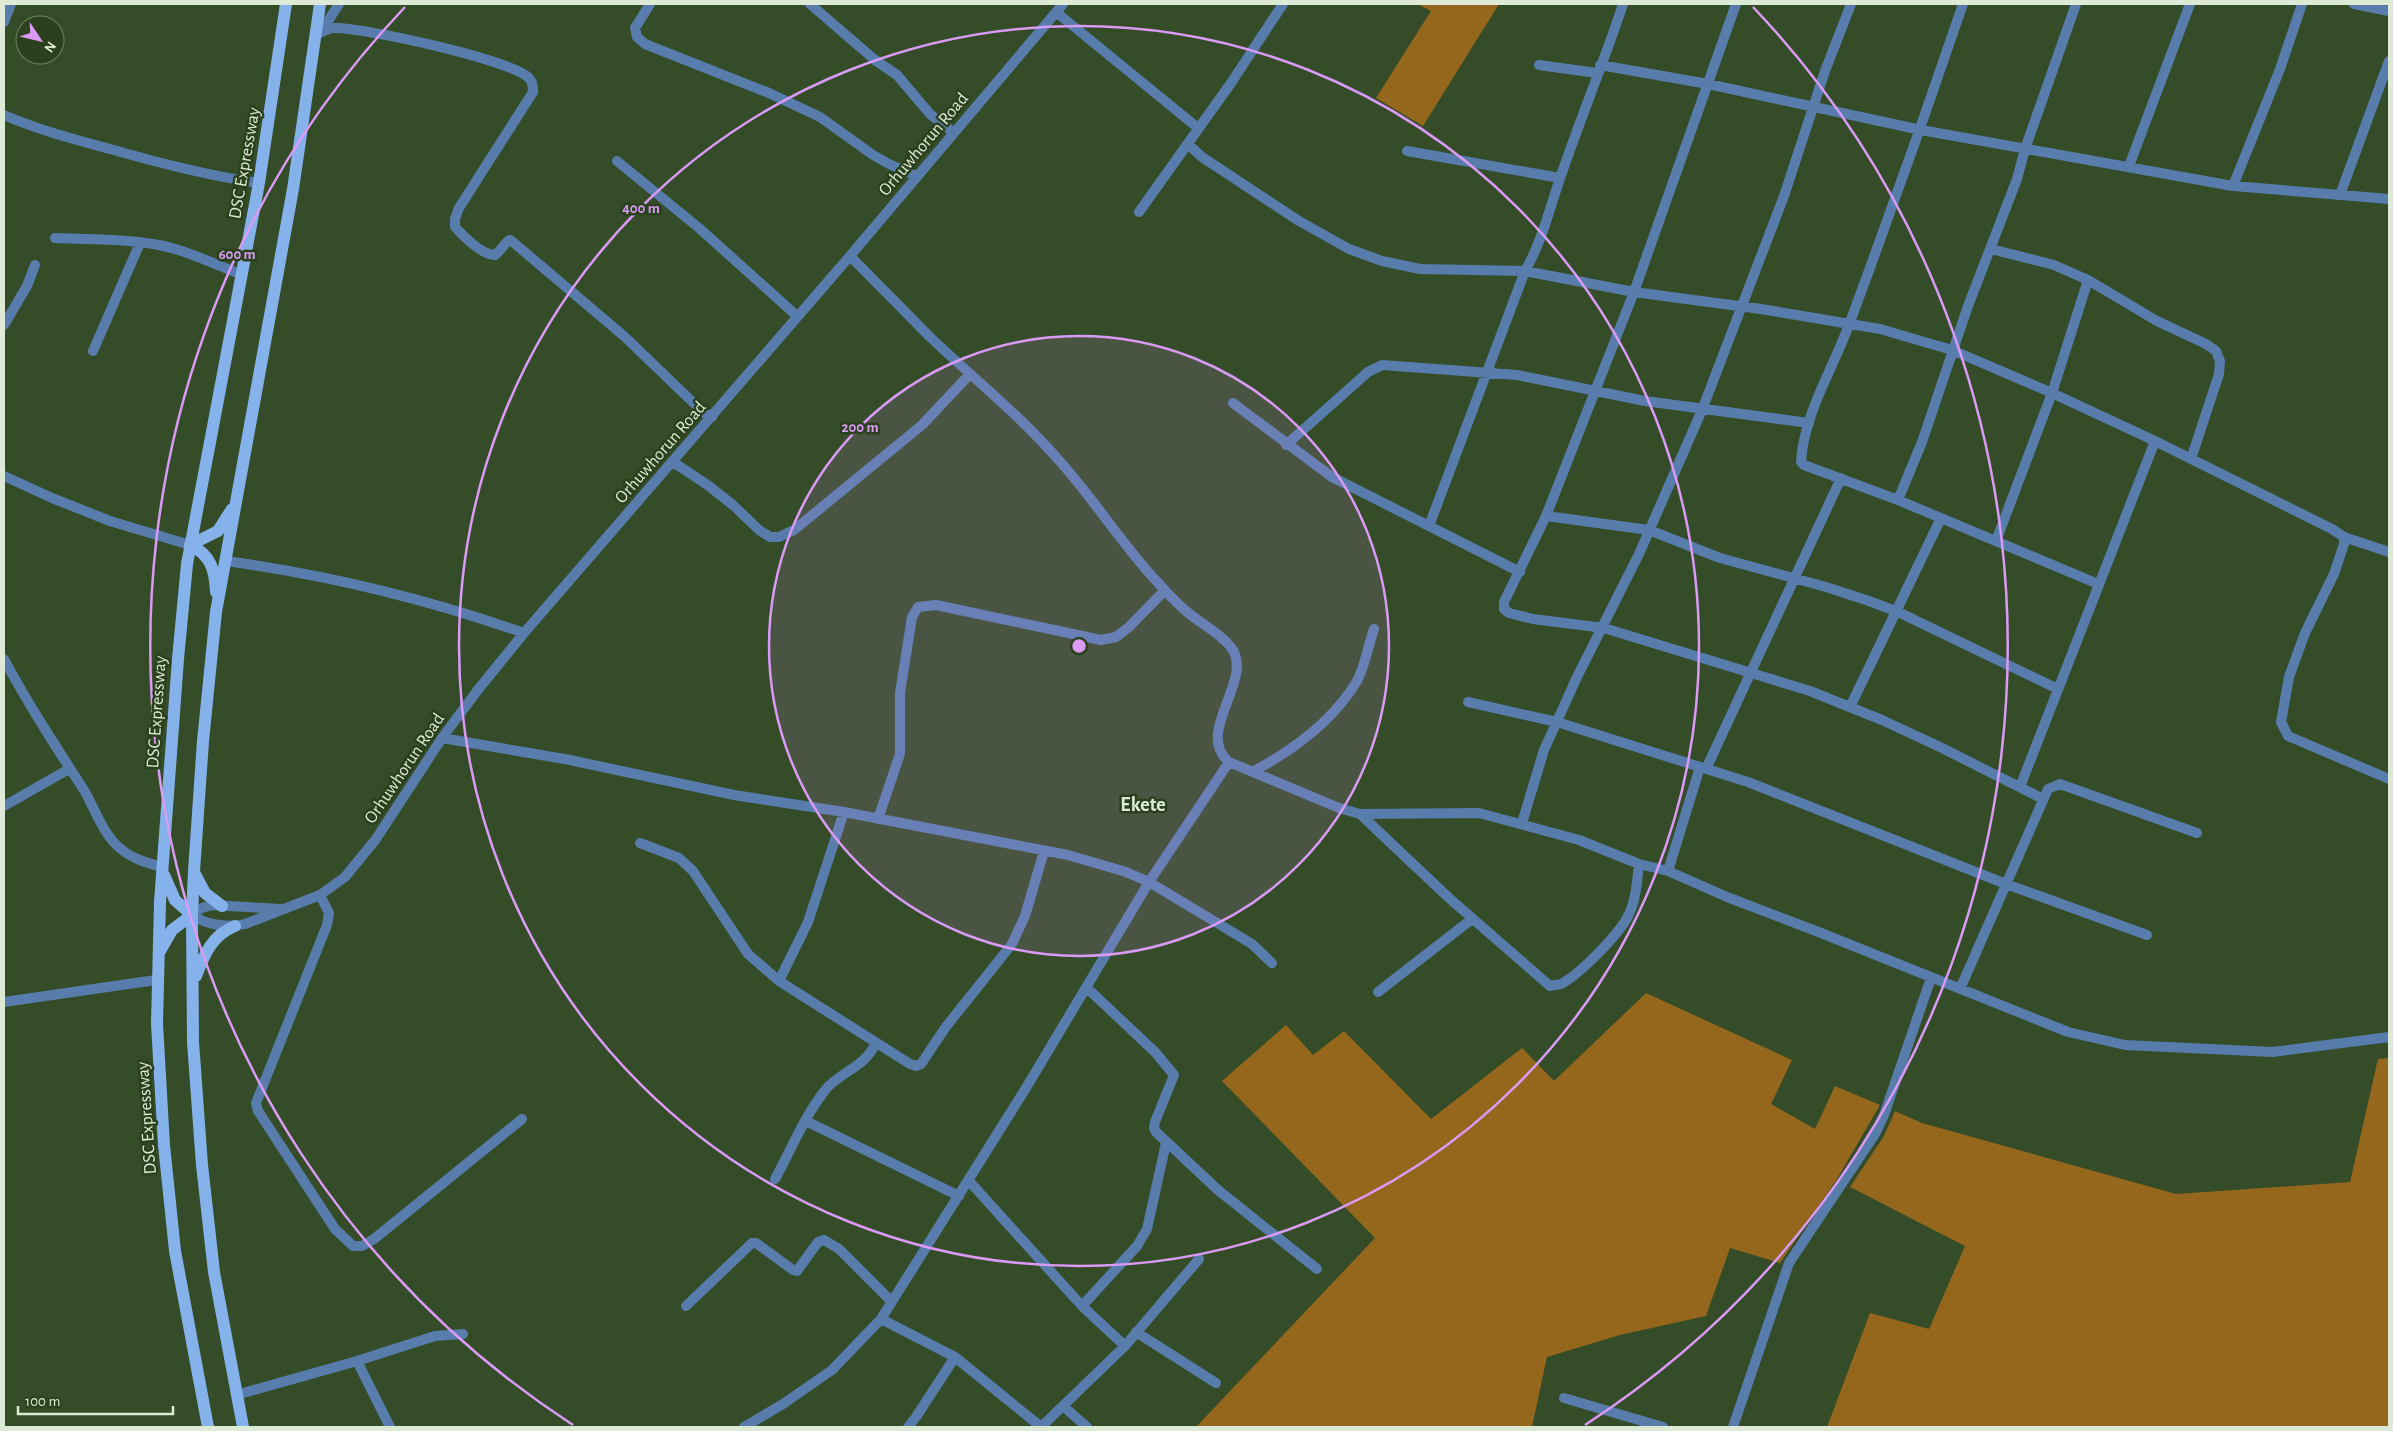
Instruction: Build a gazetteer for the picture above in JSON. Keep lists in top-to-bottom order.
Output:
{
  "streets": {
    "main road": ["DSC Expressway"],
    "street": ["Orhuwhorun Road"]
  },
  "districts": ["Ekete"],
  "scale_bar": "100 m",
  "north": "bottom right",
  "rings": ["400 m", "600 m", "200 m"]
}
